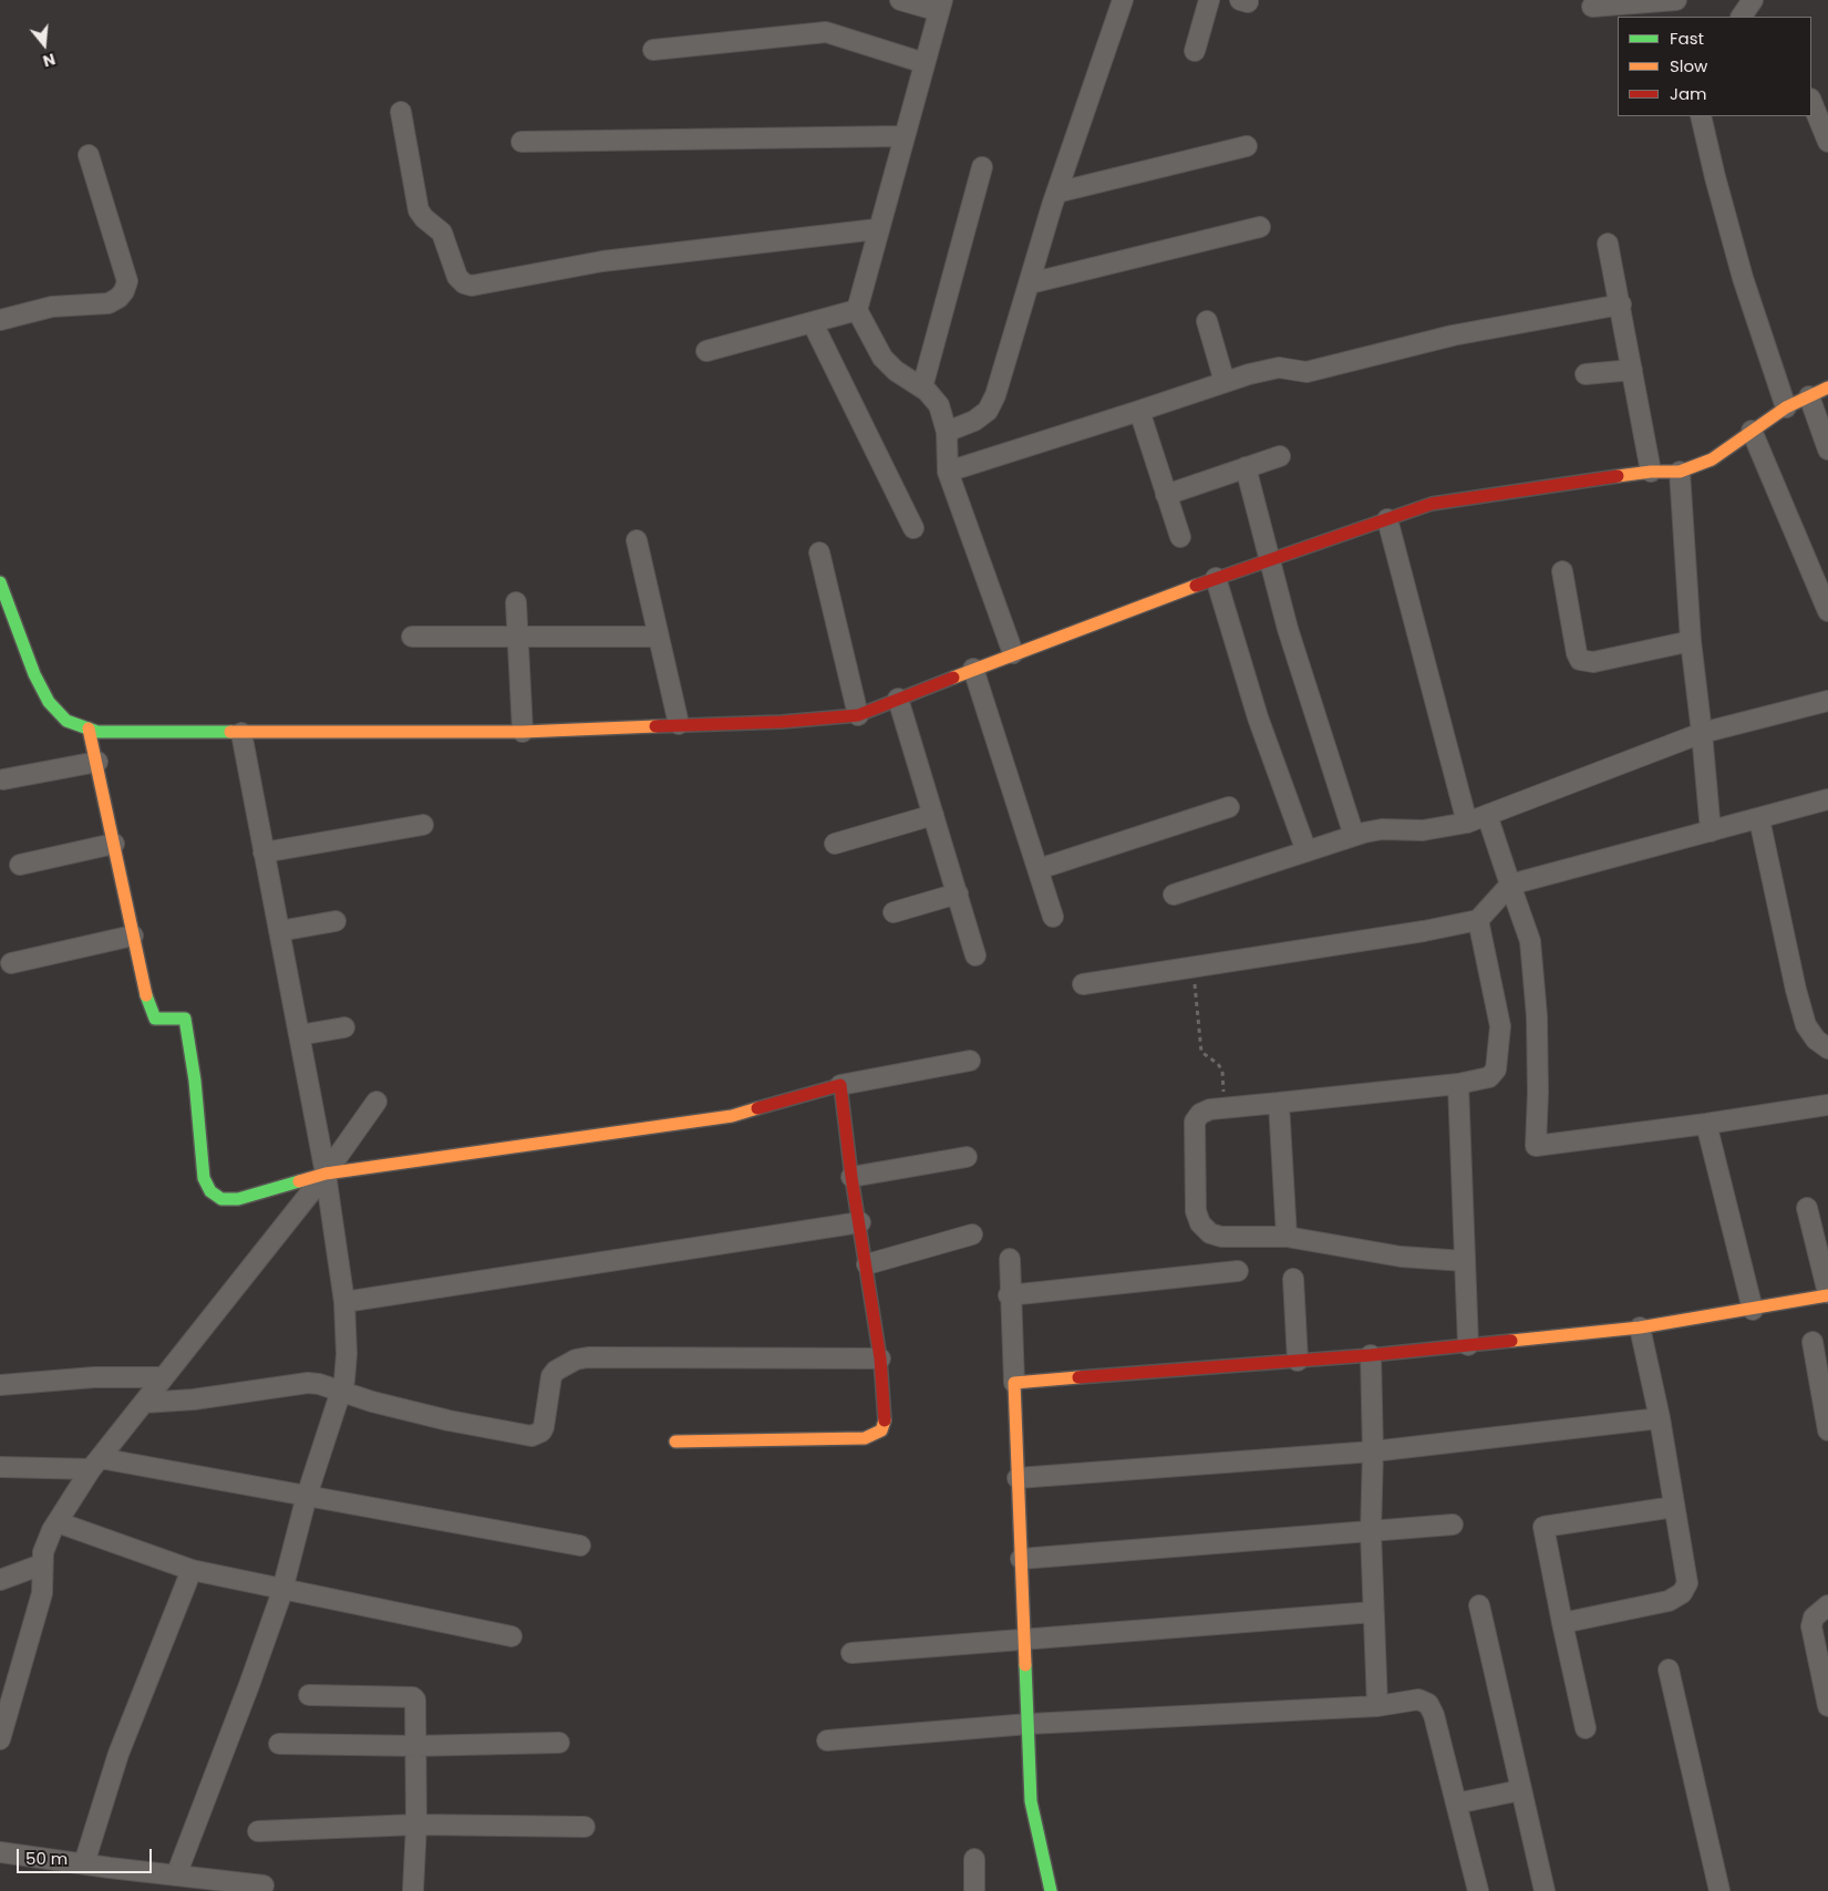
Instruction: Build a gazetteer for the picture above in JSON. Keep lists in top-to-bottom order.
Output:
{
  "legend": ["Fast", "Slow", "Jam"],
  "scale_bar": "50 m",
  "north": "bottom"
}
